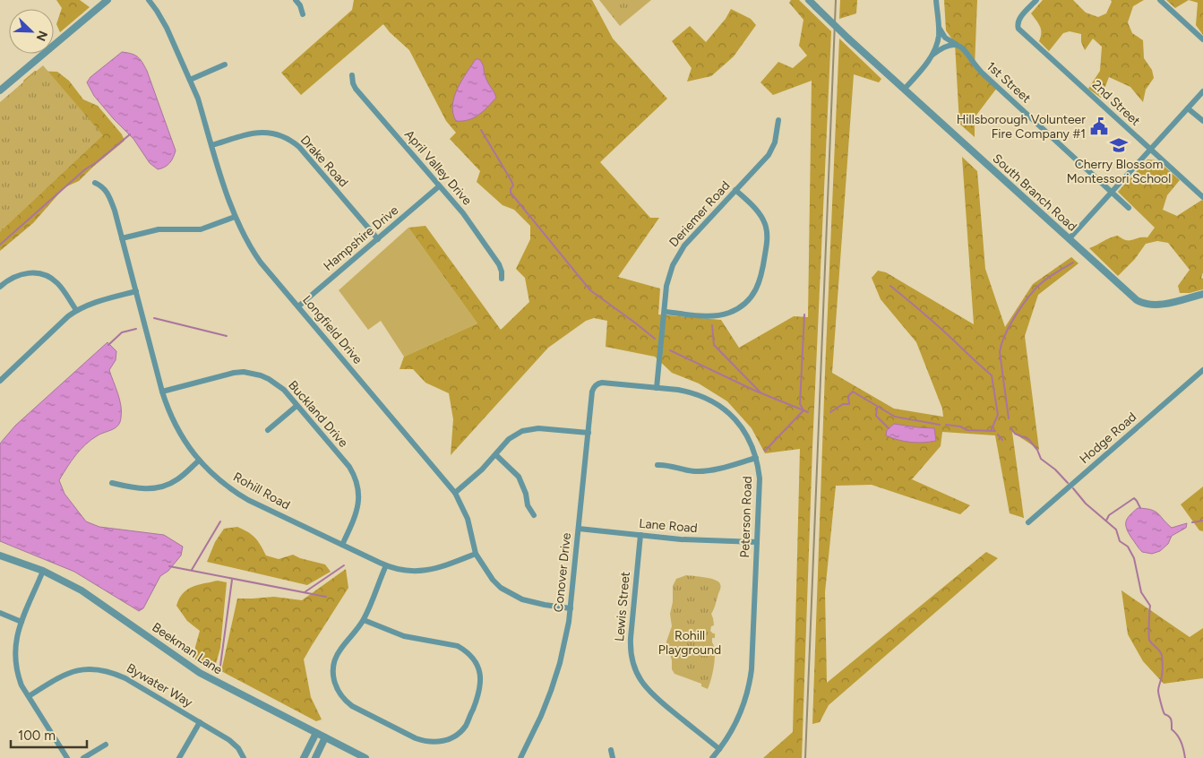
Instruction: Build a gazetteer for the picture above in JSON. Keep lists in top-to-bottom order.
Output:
{
  "streets": {
    "street": [
      "1st Street",
      "2nd Street",
      "Drake Road",
      "April Valley Drive",
      "South Branch Road",
      "Deriemer Road",
      "Hampshire Drive",
      "Longfield Drive",
      "Buckland Drive",
      "Hodge Road",
      "Rohill Road",
      "Peterson Road",
      "Lane Road",
      "Conover Drive",
      "Lewis Street",
      "Beekman Lane",
      "Bywater Way"
    ]
  },
  "crossings": [
    ["Drake Road", "Hampshire Drive"],
    ["Drake Road", "Longfield Drive"],
    ["April Valley Drive", "Hampshire Drive"],
    ["Deriemer Road", "Peterson Road"],
    ["Hampshire Drive", "Longfield Drive"],
    ["Longfield Drive", "Rohill Road"],
    ["Longfield Drive", "Conover Drive"],
    ["Buckland Drive", "Rohill Road"],
    ["Peterson Road", "Lane Road"],
    ["Peterson Road", "Conover Drive"],
    ["Peterson Road", "Lewis Street"],
    ["Lane Road", "Conover Drive"],
    ["Lane Road", "Lewis Street"]
  ],
  "parks": ["Rohill Playground"],
  "places": {
    "public building": ["Hillsborough Volunteer Fire Company #1"],
    "school or university": ["Cherry Blossom Montessori School"]
  },
  "scale_bar": "100 m",
  "north": "bottom right"
}
